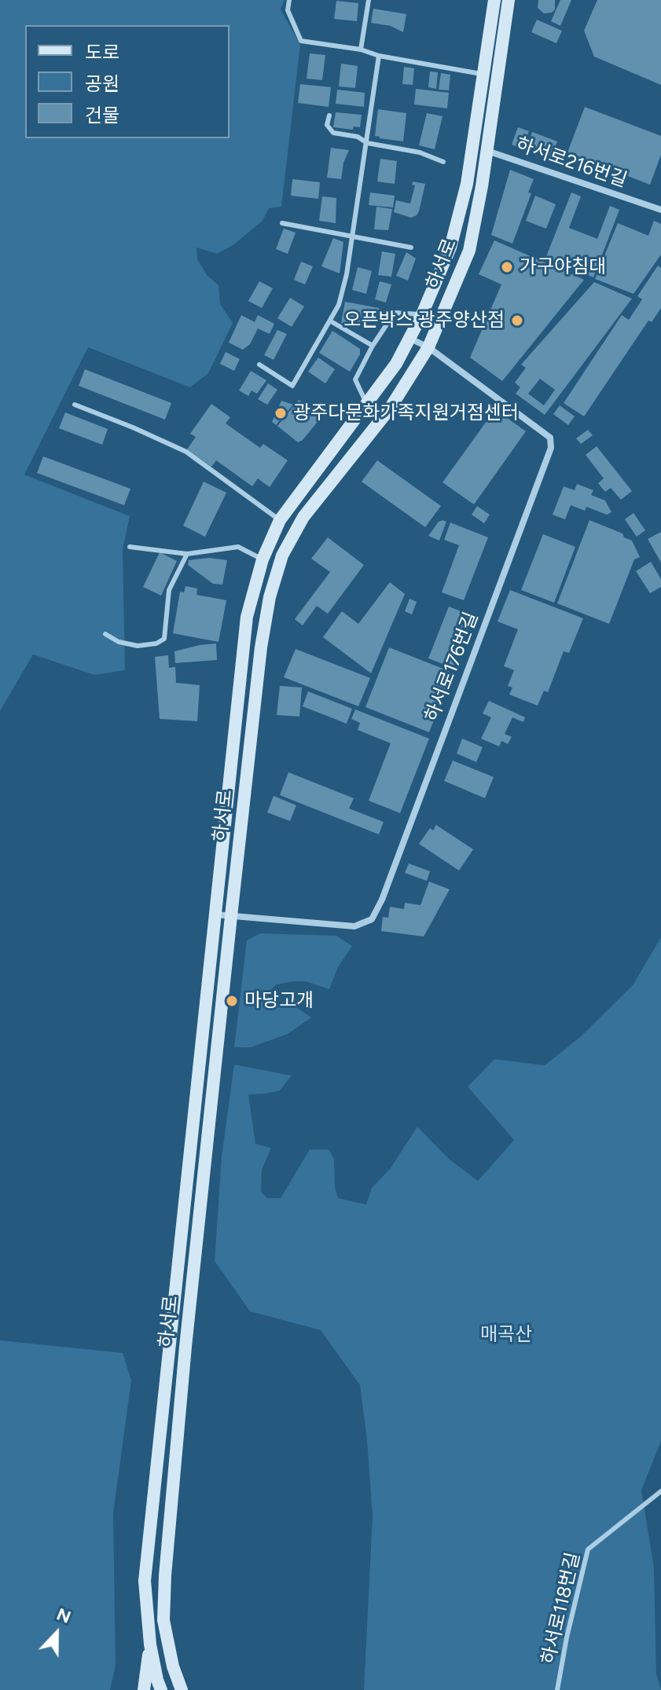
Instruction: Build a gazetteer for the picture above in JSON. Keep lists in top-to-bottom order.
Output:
{
  "streets": {
    "main road": ["하서로"],
    "street": ["하서로216번길", "하서로176번길"],
    "lane": ["하서로118번길"]
  },
  "crossings": [
    ["하서로216번길", "하서로"],
    ["하서로", "하서로176번길"]
  ],
  "parks": ["매곡산"],
  "places": [
    "가구야침대",
    "오픈박스 광주양산점",
    "광주다문화가족지원거점센터",
    "마당고개"
  ],
  "legend": ["도로", "공원", "건물"],
  "north": "top"
}
